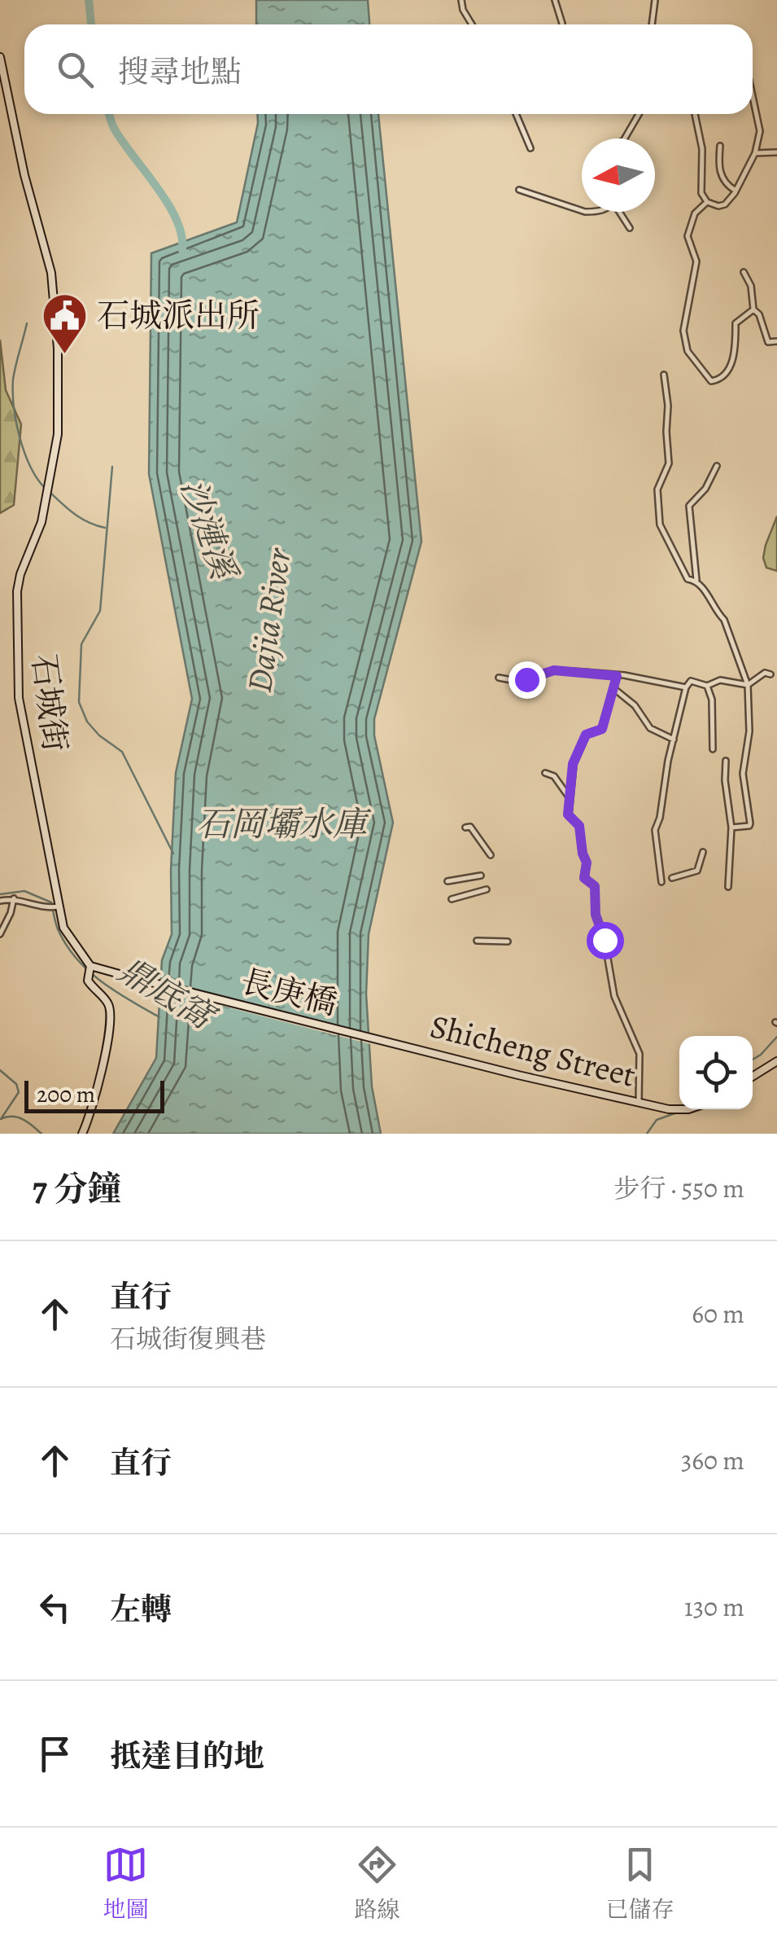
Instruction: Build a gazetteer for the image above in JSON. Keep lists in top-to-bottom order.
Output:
{
  "streets": {
    "street": ["石城街", "長庚橋", "Shicheng Street"]
  },
  "crossings": [
    ["石城街", "長庚橋"],
    ["長庚橋", "Shicheng Street"]
  ],
  "water": [
    "沙漣溪",
    "Dajia River",
    "石岡壩水庫",
    "鼎底窩"
  ],
  "places": {
    "public building": ["石城派出所"]
  },
  "scale_bar": "200 m",
  "north": "left",
  "page": {
    "search": "搜尋地點",
    "scale": "200 m",
    "heading": ["7 分鐘", "步行 · 550 m"],
    "list": [
      ["直行", "石城街復興巷", "60 m"],
      ["直行", "360 m"],
      ["左轉", "130 m"],
      "抵達目的地"
    ],
    "nav": ["地圖", "路線", "已儲存"]
  }
}
